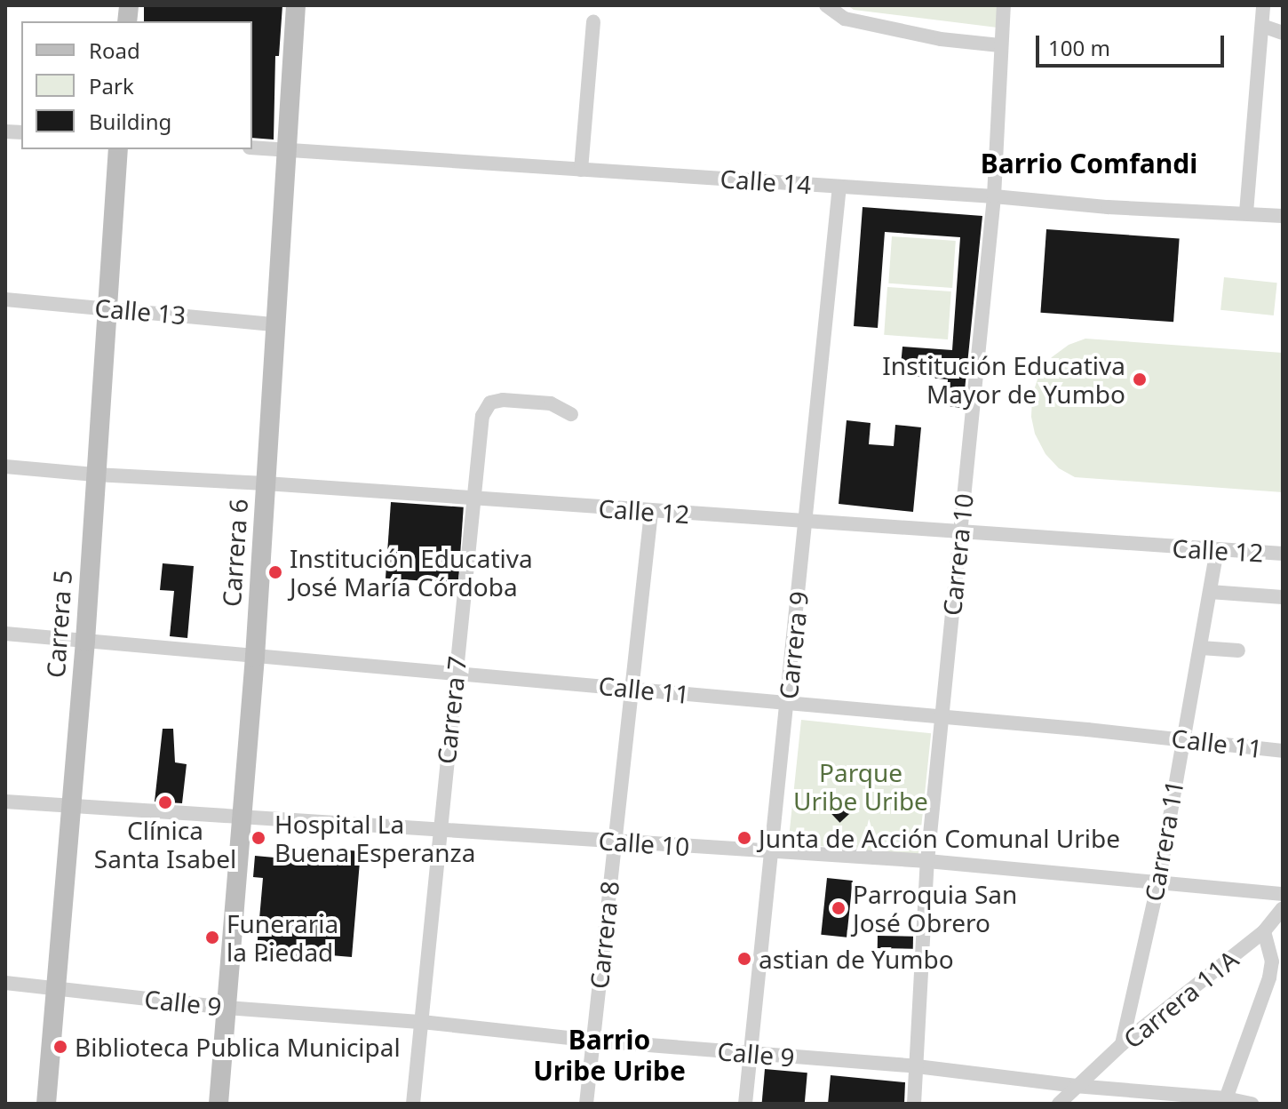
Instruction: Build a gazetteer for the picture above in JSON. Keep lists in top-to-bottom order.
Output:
{
  "streets": {
    "street": [
      "Calle 14",
      "Calle 13",
      "Calle 12",
      "Carrera 6",
      "Carrera 10",
      "Carrera 5",
      "Carrera 9",
      "Calle 11",
      "Carrera 7",
      "Carrera 11",
      "Calle 10",
      "Carrera 8",
      "Carrera 11A",
      "Calle 9"
    ]
  },
  "crossings": [
    ["Calle 14", "Carrera 6"],
    ["Calle 14", "Carrera 10"],
    ["Calle 14", "Carrera 9"],
    ["Calle 13", "Carrera 6"],
    ["Calle 13", "Carrera 5"],
    ["Calle 12", "Carrera 6"],
    ["Calle 12", "Carrera 10"],
    ["Calle 12", "Carrera 5"],
    ["Calle 12", "Carrera 9"],
    ["Calle 12", "Carrera 7"],
    ["Calle 12", "Carrera 11"],
    ["Calle 12", "Carrera 8"],
    ["Carrera 6", "Calle 11"],
    ["Carrera 6", "Calle 10"],
    ["Carrera 6", "Calle 9"],
    ["Carrera 10", "Calle 11"],
    ["Carrera 10", "Calle 10"],
    ["Carrera 10", "Calle 9"],
    ["Carrera 5", "Calle 11"],
    ["Carrera 5", "Calle 10"],
    ["Carrera 5", "Calle 9"],
    ["Carrera 9", "Calle 11"],
    ["Carrera 9", "Calle 10"],
    ["Carrera 9", "Calle 9"],
    ["Calle 11", "Carrera 7"],
    ["Calle 11", "Carrera 11"],
    ["Calle 11", "Carrera 8"],
    ["Carrera 7", "Calle 10"],
    ["Carrera 7", "Calle 9"],
    ["Carrera 11", "Calle 10"],
    ["Carrera 11", "Carrera 11A"],
    ["Calle 10", "Carrera 8"],
    ["Carrera 8", "Calle 9"],
    ["Carrera 11A", "Calle 9"]
  ],
  "districts": ["Barrio Comfandi", "Barrio Uribe Uribe"],
  "parks": ["Parque Uribe Uribe"],
  "places": [
    "Institución Educativa Mayor de Yumbo",
    "Institución Educativa José María Córdoba",
    "Clínica Santa Isabel",
    "Hospital La Buena Esperanza",
    "Junta de Acción Comunal Uribe",
    "Parroquia San José Obrero",
    "Funeraria la Piedad",
    "astian de Yumbo",
    "Biblioteca Publica Municipal"
  ],
  "legend": ["Road", "Park", "Building"],
  "scale_bar": "100 m"
}
